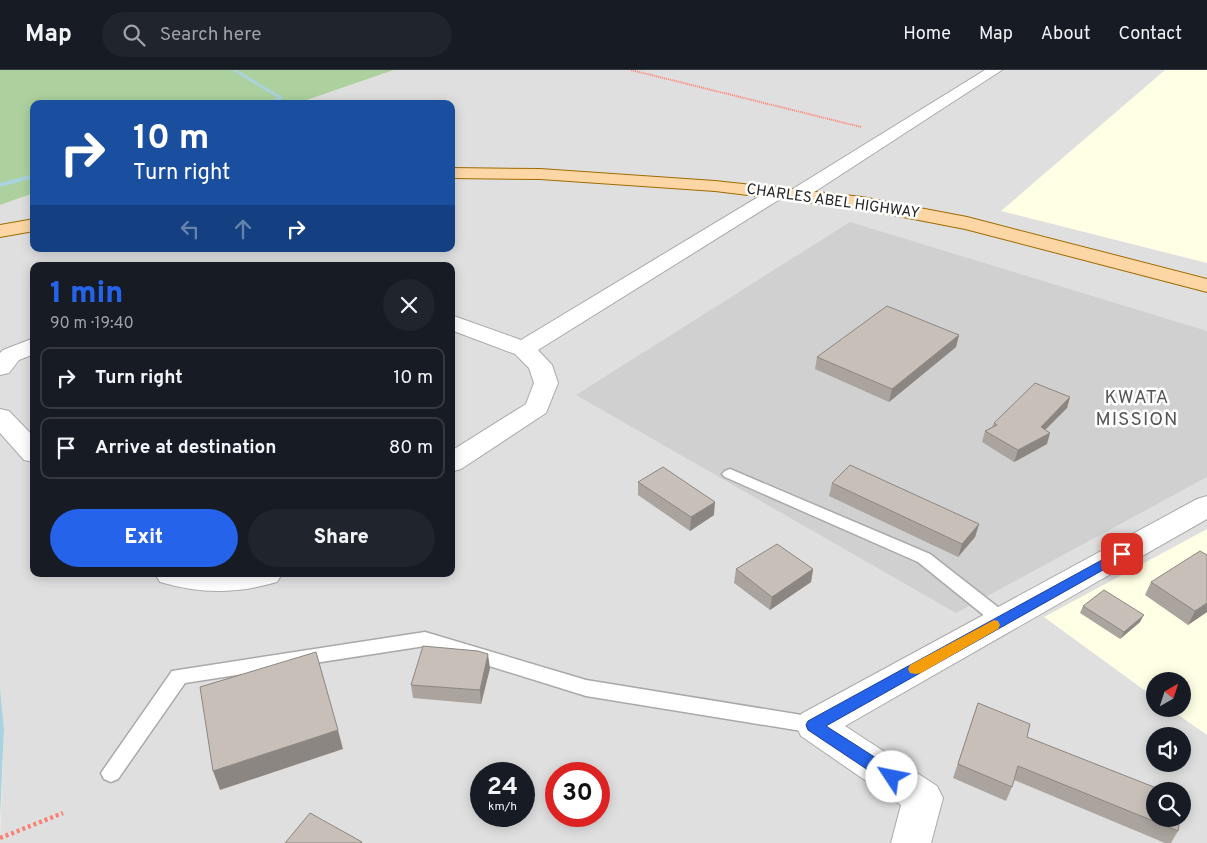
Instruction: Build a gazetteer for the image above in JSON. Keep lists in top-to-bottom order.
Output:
{
  "streets": {
    "main road": ["CHARLES ABEL HIGHWAY"]
  },
  "districts": ["KWATA MISSION"],
  "north": "top right",
  "page": {
    "header": "Map",
    "search": "Search here",
    "nav": [
      "Home",
      "Map",
      "About",
      "Contact"
    ],
    "turn": ["10 m", "Turn right"],
    "heading": ["1 min", "90 m · 19:40"],
    "list": [
      {
        "name": "Turn right",
        "value": "10 m"
      },
      {
        "name": "Arrive at destination",
        "value": "80 m"
      }
    ],
    "buttons": ["Exit", "Share"],
    "speed": "24 km/h",
    "limit": "30"
  }
}
